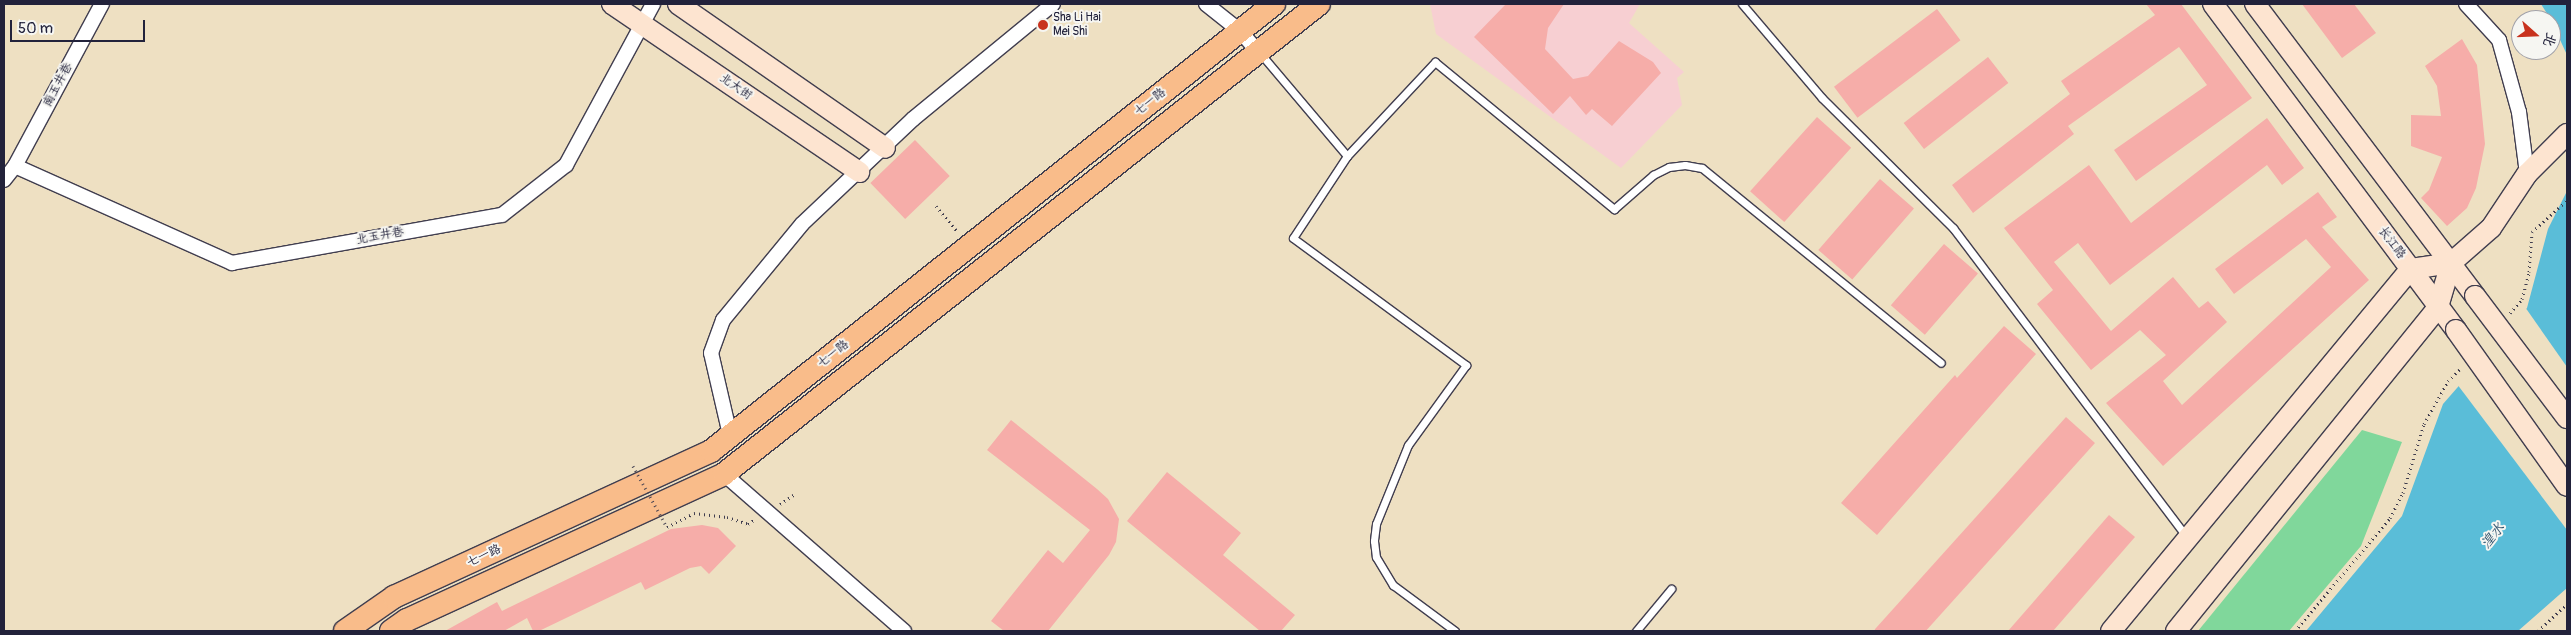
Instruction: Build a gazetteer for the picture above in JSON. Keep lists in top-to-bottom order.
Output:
{
  "streets": {
    "main road": ["北大街", "七一路", "长江路"],
    "street": ["南玉井巷", "北玉井巷"]
  },
  "crossings": [
    ["南玉井巷", "北玉井巷"],
    ["北大街", "北玉井巷"]
  ],
  "water": ["湟水"],
  "places": ["Sha Li Hai Mei Shi"],
  "scale_bar": "50 m",
  "north": "right"
}
